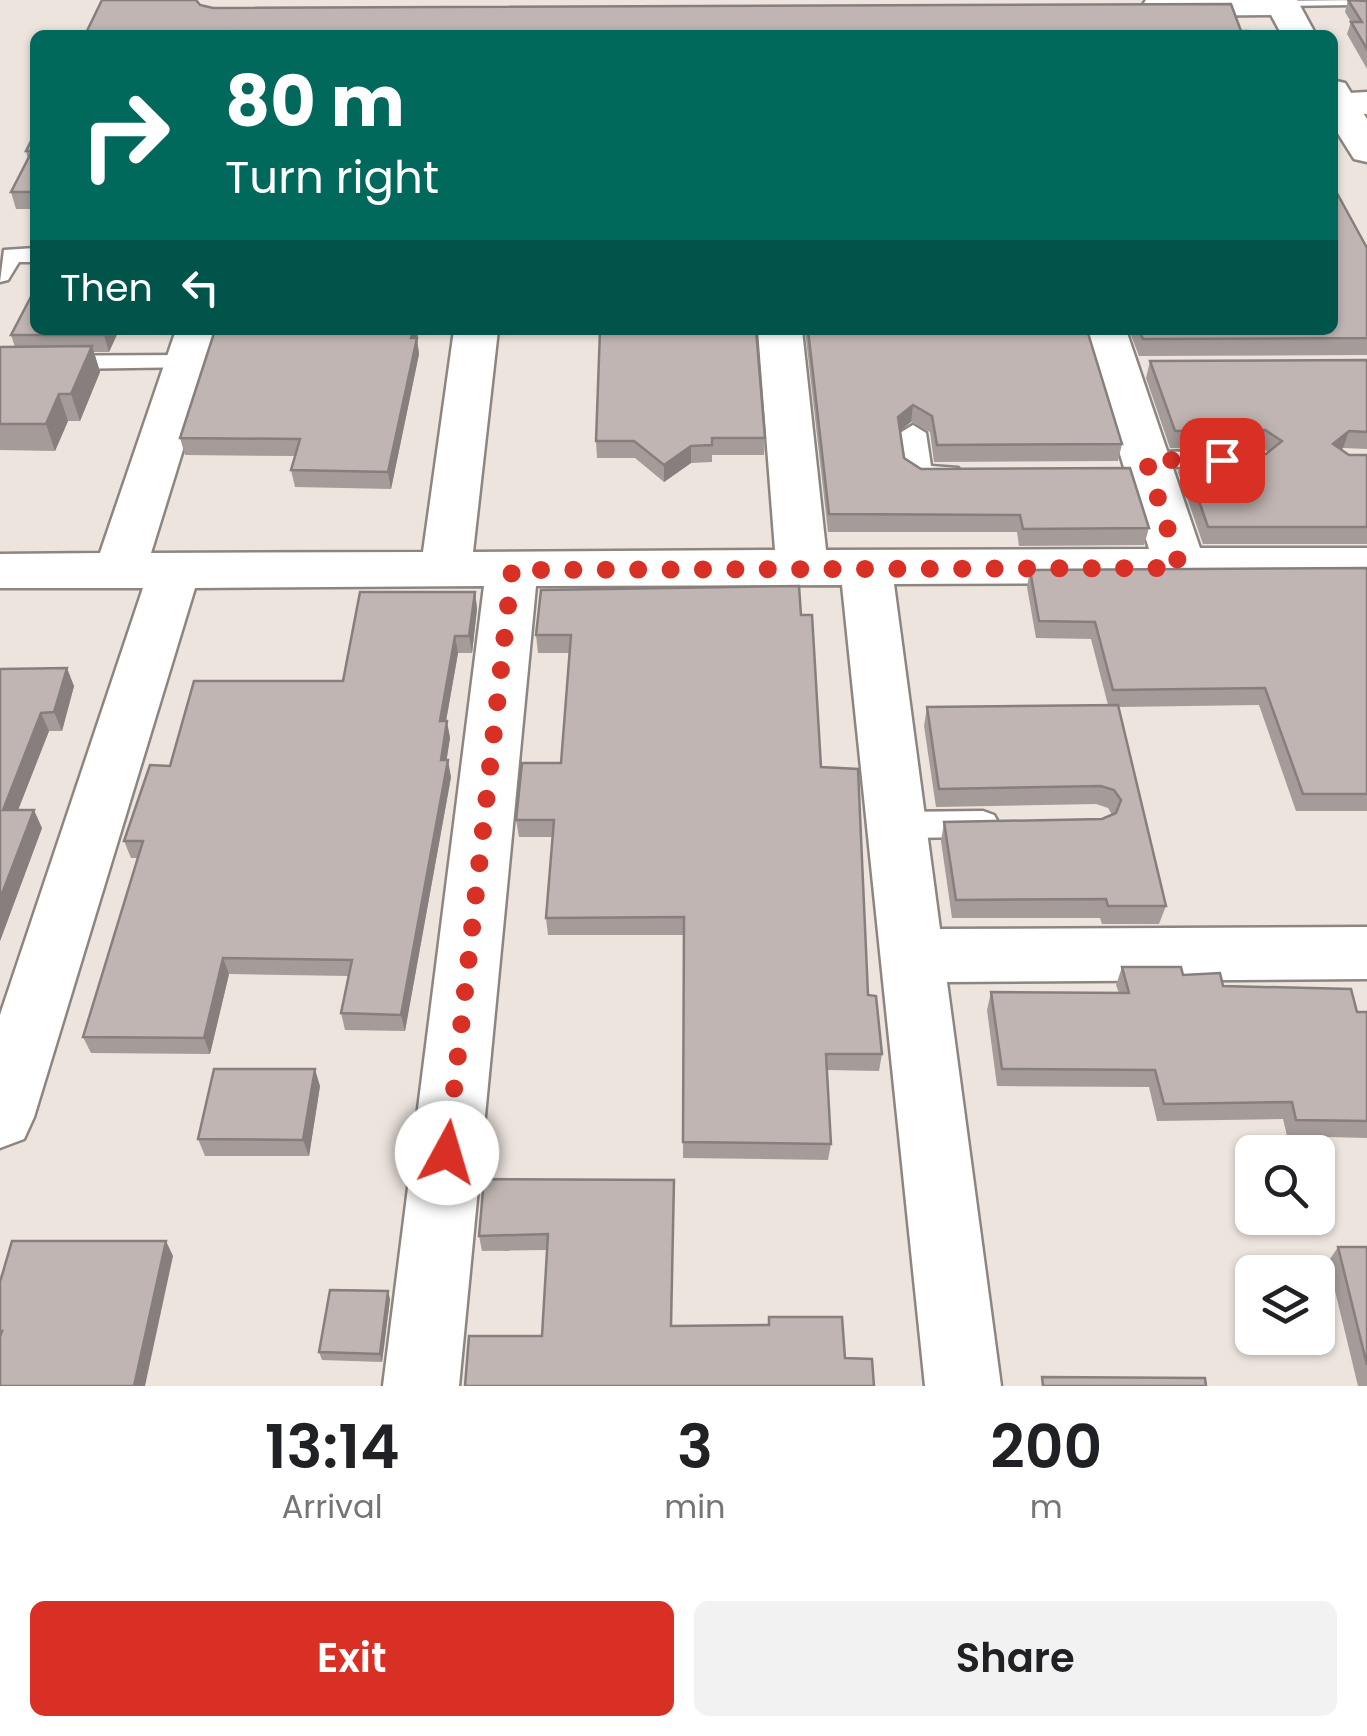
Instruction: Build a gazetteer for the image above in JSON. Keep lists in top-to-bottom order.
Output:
{
  "page": {
    "turn": ["80 m", "Turn right"],
    "then": "Then",
    "eta": [
      "13:14",
      "Arrival",
      "3",
      "min",
      "200",
      "m"
    ],
    "buttons": ["Exit", "Share"]
  }
}
